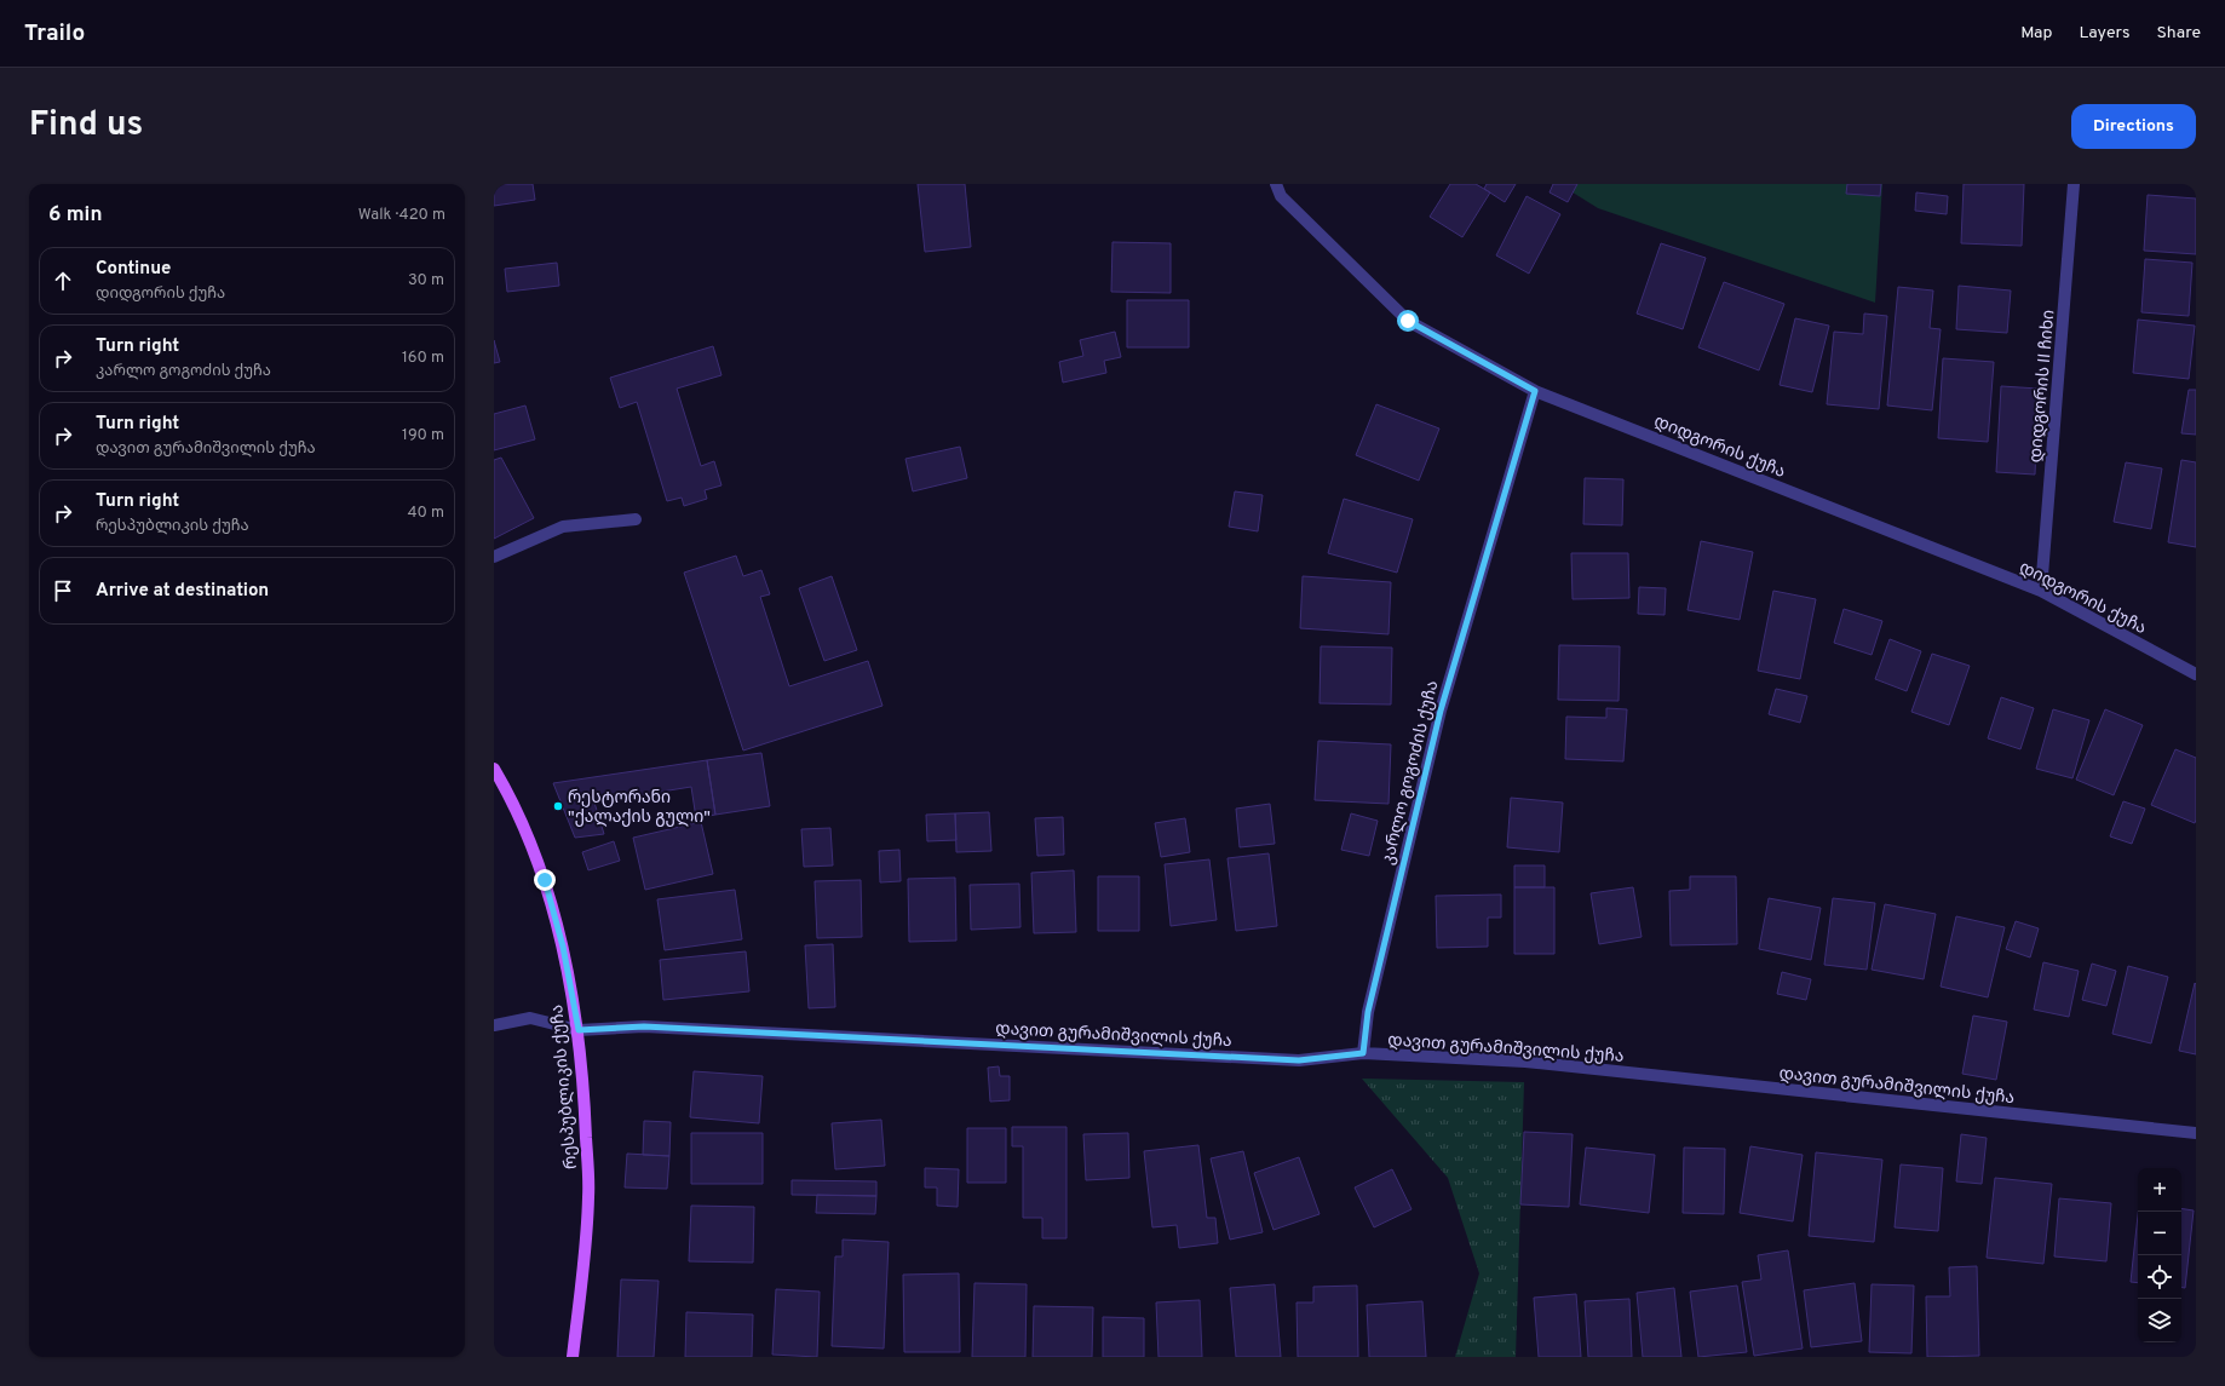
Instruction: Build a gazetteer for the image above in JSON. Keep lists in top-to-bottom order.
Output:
{
  "streets": {
    "main road": ["რესპუბლიკის ქუჩა"],
    "street": [
      "დიდგორის II ჩიხი",
      "დიდგორის ქუჩა",
      "კარლო გოგოძის ქუჩა",
      "დავით გურამიშვილის ქუჩა"
    ]
  },
  "crossings": [
    ["დიდგორის II ჩიხი", "დიდგორის ქუჩა"],
    ["დიდგორის ქუჩა", "კარლო გოგოძის ქუჩა"],
    ["კარლო გოგოძის ქუჩა", "დავით გურამიშვილის ქუჩა"],
    ["დავით გურამიშვილის ქუჩა", "რესპუბლიკის ქუჩა"]
  ],
  "places": ["რესტორანი \"ქალაქის გული\""],
  "page": {
    "header": "Trailo",
    "nav": ["Map", "Layers", "Share"],
    "title": "Find us",
    "buttons": "Directions",
    "heading": ["6 min", "Walk · 420 m"],
    "list": [
      ["Continue", "დიდგორის ქუჩა", "30 m"],
      ["Turn right", "კარლო გოგოძის ქუჩა", "160 m"],
      ["Turn right", "დავით გურამიშვილის ქუჩა", "190 m"],
      ["Turn right", "რესპუბლიკის ქუჩა", "40 m"],
      "Arrive at destination"
    ],
    "map_buttons": ["+", "−"]
  }
}
